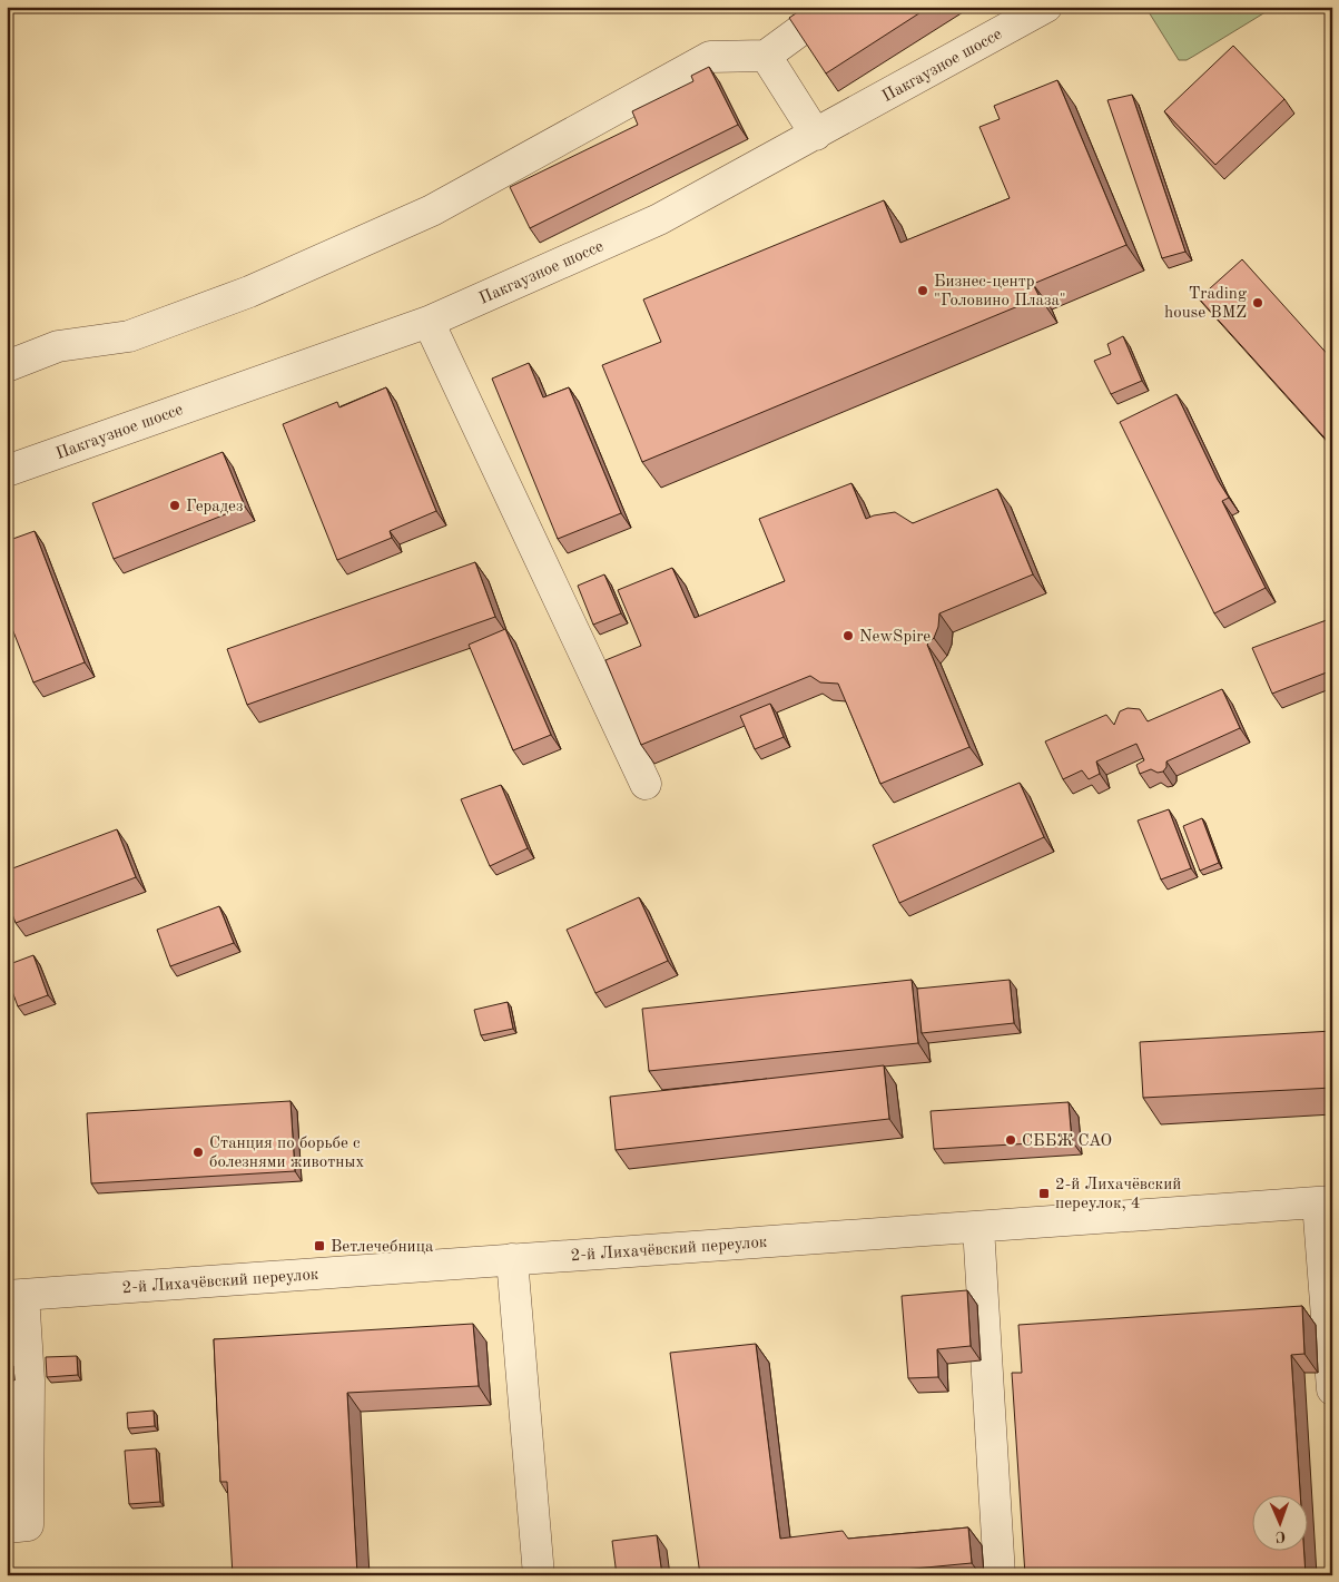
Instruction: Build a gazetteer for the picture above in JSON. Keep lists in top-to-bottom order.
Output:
{
  "streets": {
    "street": ["Пакгаузное шоссе", "2-й Лихачёвский переулок"]
  },
  "places": {
    "other": [
      "Бизнес-центр \"Головино Плаза\"",
      "Trading house BMZ",
      "Герадез",
      "NewSpire",
      "СББЖ САО",
      "Станция по борьбе с болезнями животных"
    ],
    "transit": ["2-й Лихачёвский переулок, 4", "Ветлечебница"]
  },
  "north": "bottom"
}
